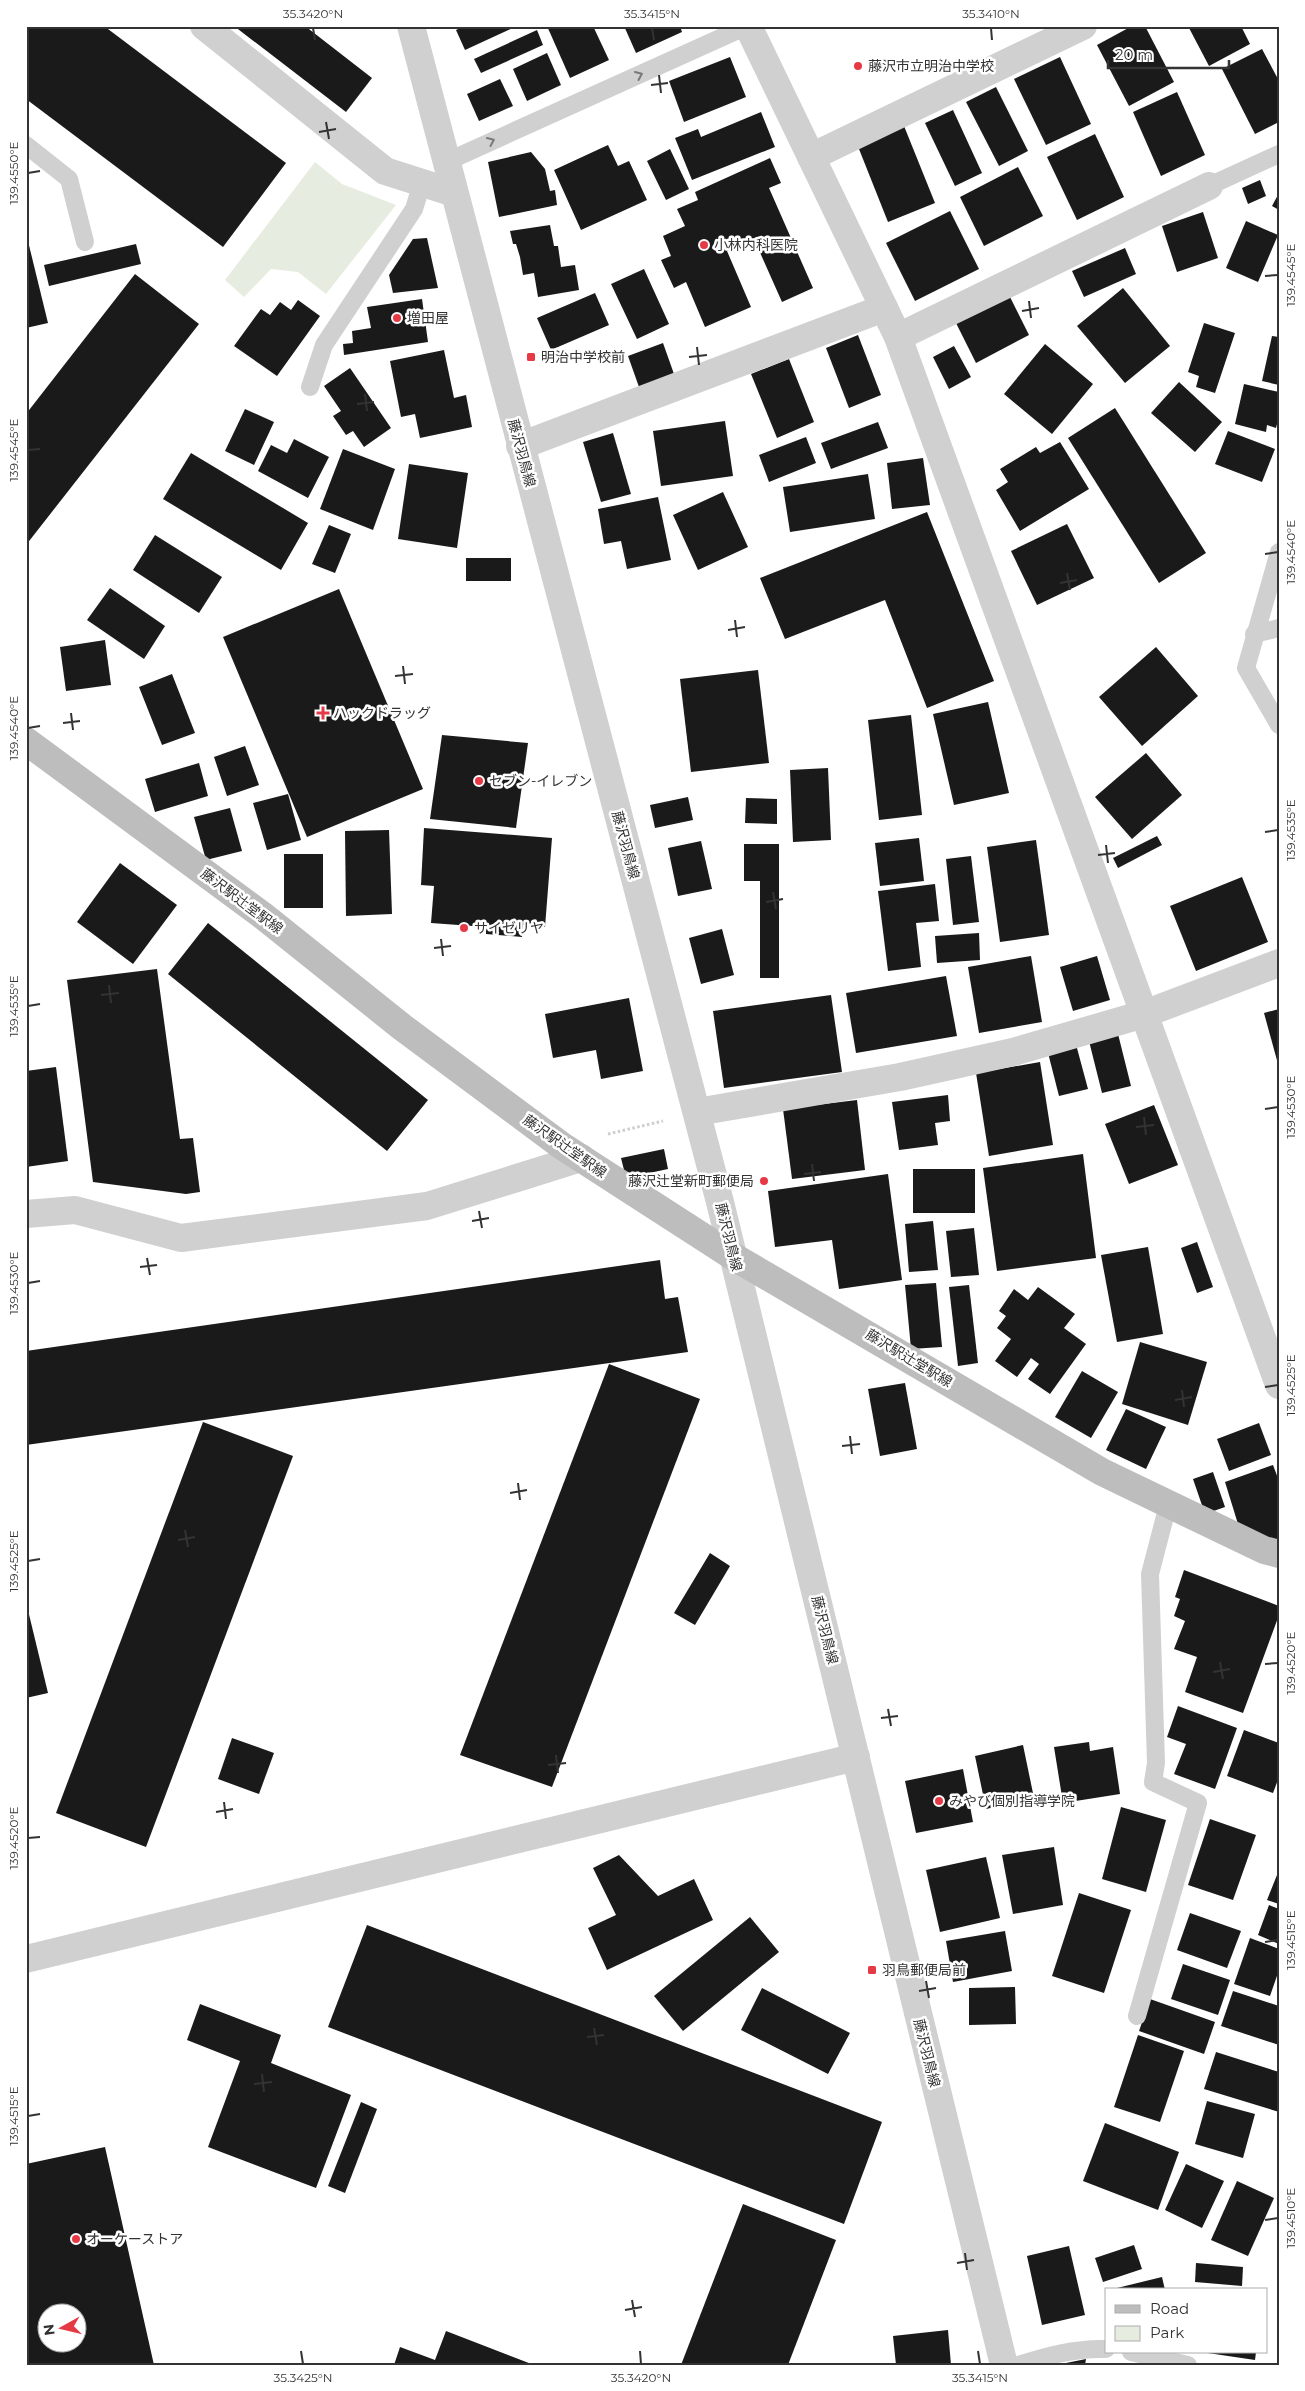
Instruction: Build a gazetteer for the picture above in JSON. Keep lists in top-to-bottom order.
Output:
{
  "streets": {
    "main road": ["藤沢駅辻堂駅線"],
    "street": ["藤沢羽鳥線"]
  },
  "crossings": [
    ["藤沢羽鳥線", "藤沢駅辻堂駅線"]
  ],
  "places": {
    "other": [
      "藤沢市立明治中学校",
      "小林内科医院",
      "増田屋",
      "セブン-イレブン",
      "サイゼリヤ",
      "藤沢辻堂新町郵便局",
      "みやび個別指導学院",
      "オーケーストア"
    ],
    "transit": ["明治中学校前", "羽鳥郵便局前"],
    "health": ["ハックドラッグ"]
  },
  "legend": ["Road", "Park"],
  "scale_bar": "20 m",
  "north": "left",
  "coordinates": [
    "35.3420°N",
    "35.3415°N",
    "35.3410°N",
    "139.4550°E",
    "139.4545°E",
    "139.4540°E",
    "139.4535°E",
    "139.4530°E",
    "139.4525°E",
    "139.4520°E",
    "139.4515°E",
    "139.4510°E",
    "35.3425°N"
  ]
}
